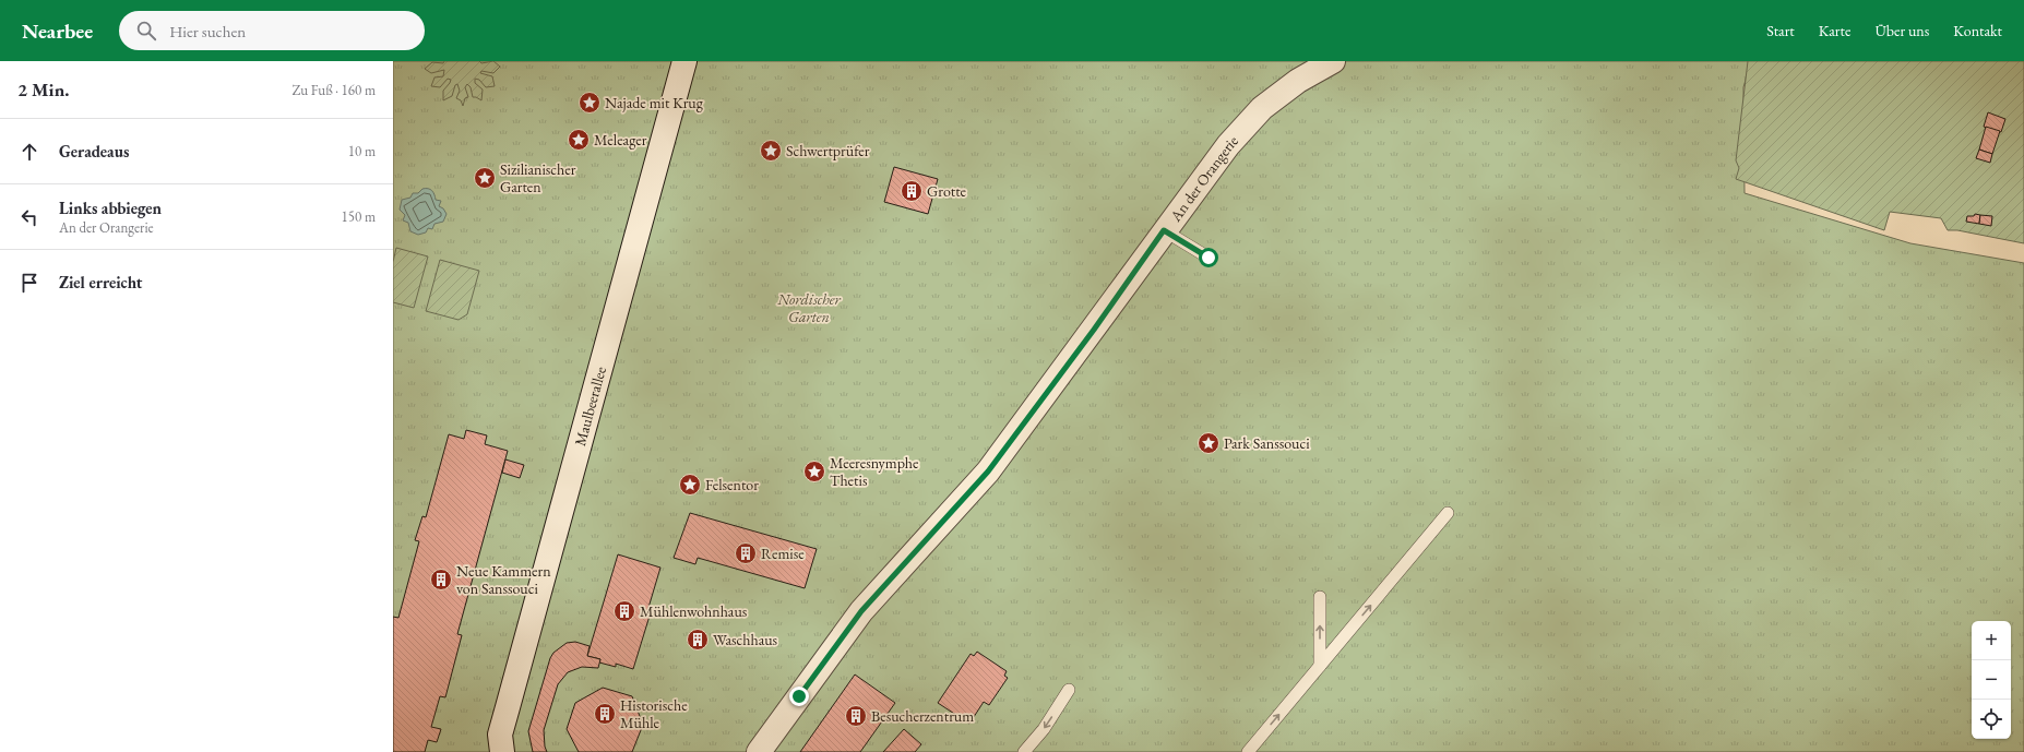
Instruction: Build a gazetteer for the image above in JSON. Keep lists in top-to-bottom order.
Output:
{
  "streets": {
    "street": ["An der Orangerie", "Maulbeerallee"]
  },
  "parks": ["Nordischer Garten"],
  "places": {
    "place": [
      "Najade mit Krug",
      "Meleager",
      "Schwertprüfer",
      "Sizilianischer Garten",
      "Park Sanssouci",
      "Meeresnymphe Thetis",
      "Felsentor"
    ],
    "building": [
      "Grotte",
      "Remise",
      "Neue Kammern von Sanssouci",
      "Mühlenwohnhaus",
      "Waschhaus",
      "Historische Mühle",
      "Besucherzentrum"
    ]
  },
  "page": {
    "header": "Nearbee",
    "search": "Hier suchen",
    "nav": [
      "Start",
      "Karte",
      "Über uns",
      "Kontakt"
    ],
    "heading": ["2 Min.", "Zu Fuß · 160 m"],
    "list": [
      ["Geradeaus", "10 m"],
      ["Links abbiegen", "An der Orangerie", "150 m"],
      "Ziel erreicht"
    ],
    "map_buttons": ["+", "−"]
  }
}
